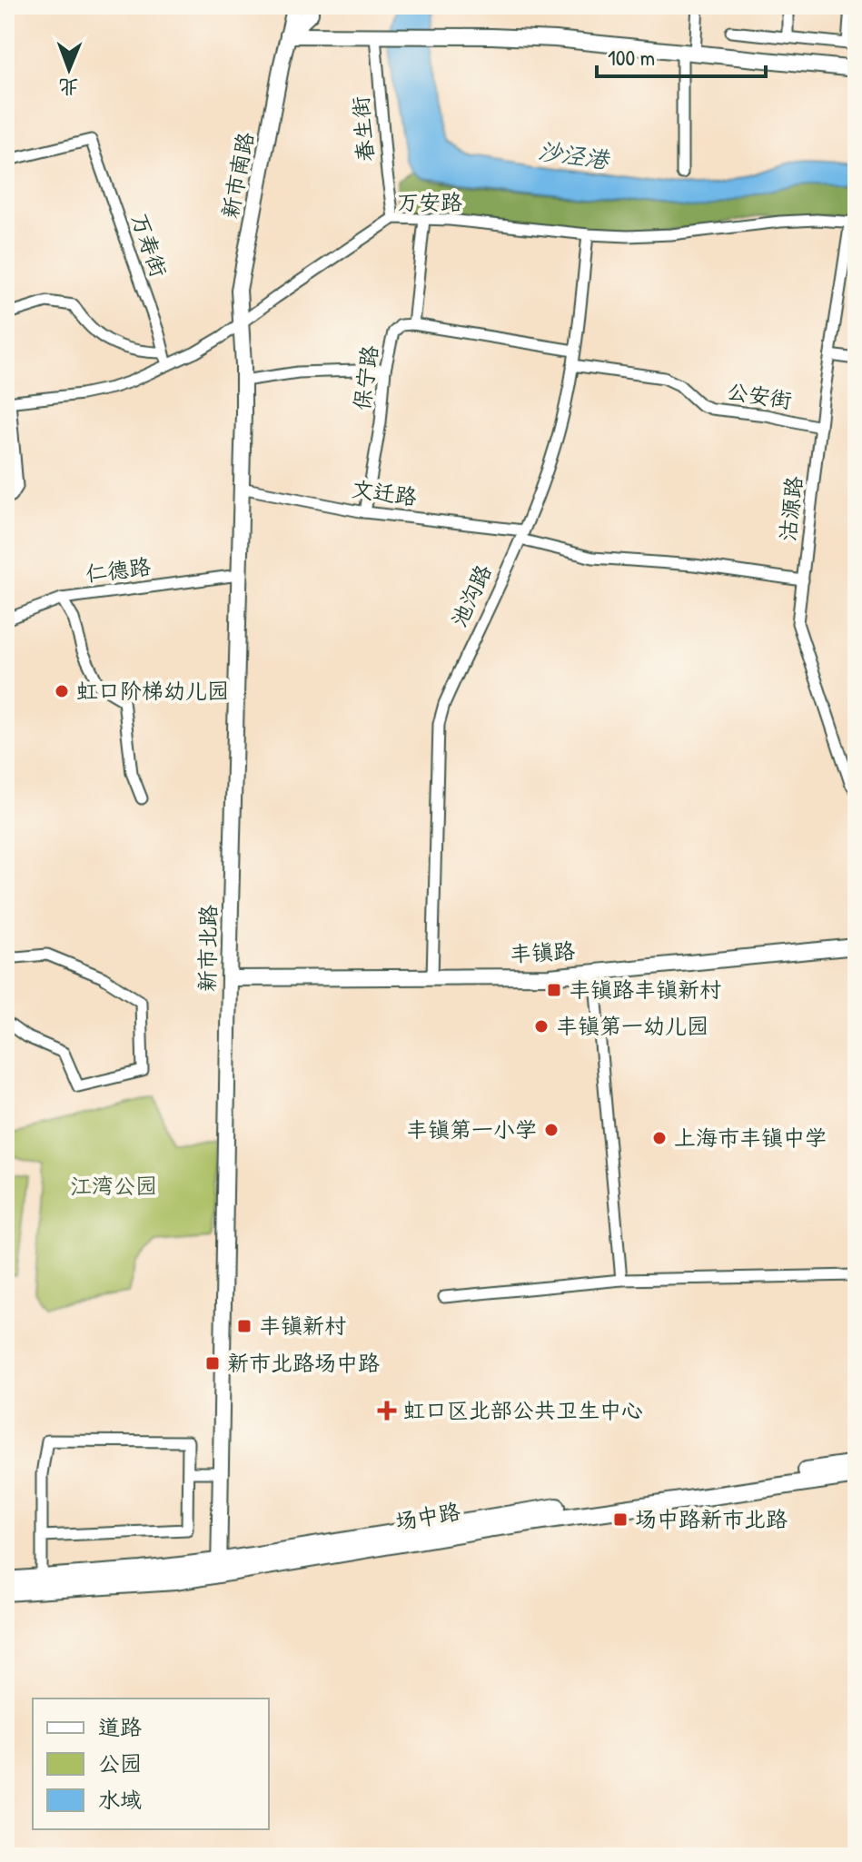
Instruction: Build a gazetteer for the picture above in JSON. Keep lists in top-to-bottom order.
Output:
{
  "streets": {
    "main road": ["场中路"],
    "street": [
      "春生街",
      "新市南路",
      "万安路",
      "万寿街",
      "保宁路",
      "公安街",
      "文迁路",
      "沽源路",
      "仁德路",
      "池沟路",
      "新市北路",
      "丰镇路"
    ]
  },
  "crossings": [
    ["春生街", "万安路"],
    ["新市南路", "万安路"],
    ["新市南路", "新市北路"],
    ["万安路", "万寿街"],
    ["万安路", "沽源路"],
    ["万安路", "池沟路"],
    ["万安路", "新市北路"],
    ["保宁路", "文迁路"],
    ["公安街", "沽源路"],
    ["公安街", "池沟路"],
    ["文迁路", "沽源路"],
    ["文迁路", "池沟路"],
    ["文迁路", "新市北路"],
    ["仁德路", "新市北路"],
    ["池沟路", "丰镇路"],
    ["新市北路", "丰镇路"],
    ["新市北路", "场中路"]
  ],
  "water": ["沙泾港"],
  "parks": ["江湾公园"],
  "places": {
    "other": [
      "虹口阶梯幼儿园",
      "丰镇第一幼儿园",
      "丰镇第一小学",
      "上海市丰镇中学"
    ],
    "transit": [
      "丰镇路丰镇新村",
      "丰镇新村",
      "新市北路场中路",
      "场中路新市北路"
    ],
    "health": ["虹口区北部公共卫生中心"]
  },
  "legend": ["道路", "公园", "水域"],
  "scale_bar": "100 m",
  "north": "bottom"
}
